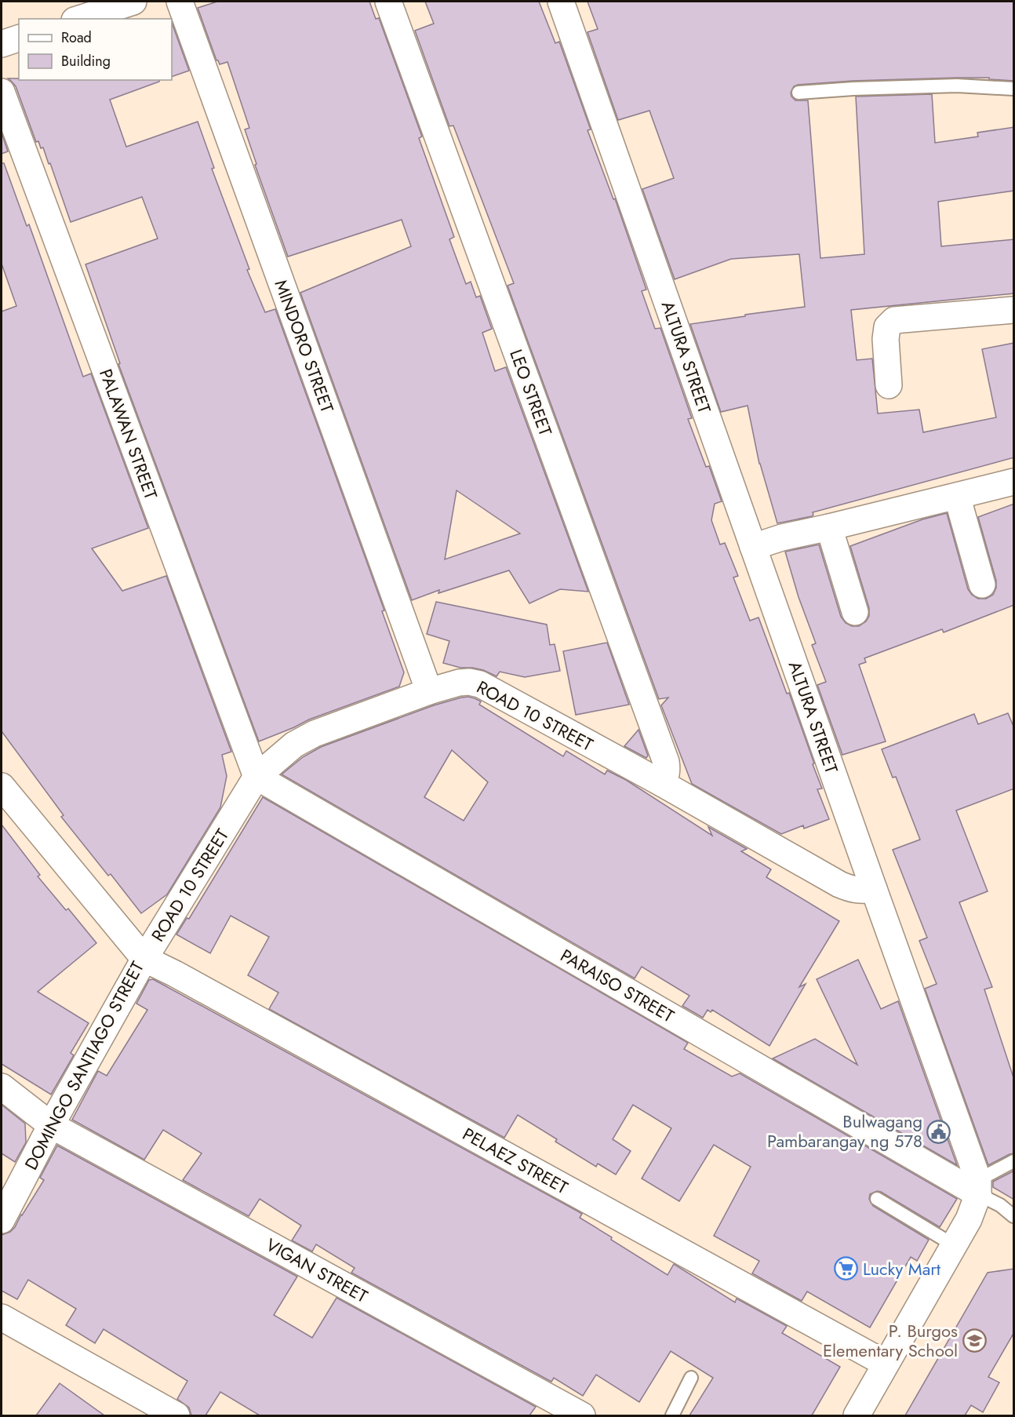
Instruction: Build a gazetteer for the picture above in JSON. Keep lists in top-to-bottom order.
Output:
{
  "streets": {
    "street": [
      "MINDORO STREET",
      "ALTURA STREET",
      "LEO STREET",
      "PALAWAN STREET",
      "ROAD 10 STREET",
      "PARAISO STREET",
      "DOMINGO SANTIAGO STREET",
      "PELAEZ STREET",
      "VIGAN STREET"
    ]
  },
  "crossings": [
    ["MINDORO STREET", "ROAD 10 STREET"],
    ["ALTURA STREET", "ROAD 10 STREET"],
    ["ALTURA STREET", "PARAISO STREET"],
    ["LEO STREET", "ROAD 10 STREET"],
    ["PALAWAN STREET", "ROAD 10 STREET"],
    ["PALAWAN STREET", "PARAISO STREET"],
    ["ROAD 10 STREET", "PARAISO STREET"],
    ["ROAD 10 STREET", "DOMINGO SANTIAGO STREET"],
    ["ROAD 10 STREET", "PELAEZ STREET"],
    ["DOMINGO SANTIAGO STREET", "PELAEZ STREET"],
    ["DOMINGO SANTIAGO STREET", "VIGAN STREET"]
  ],
  "places": {
    "public building": ["Bulwagang Pambarangay ng 578"],
    "supermarket": ["Lucky Mart"],
    "school or university": ["P. Burgos Elementary School"]
  },
  "legend": ["Road", "Building"]
}
